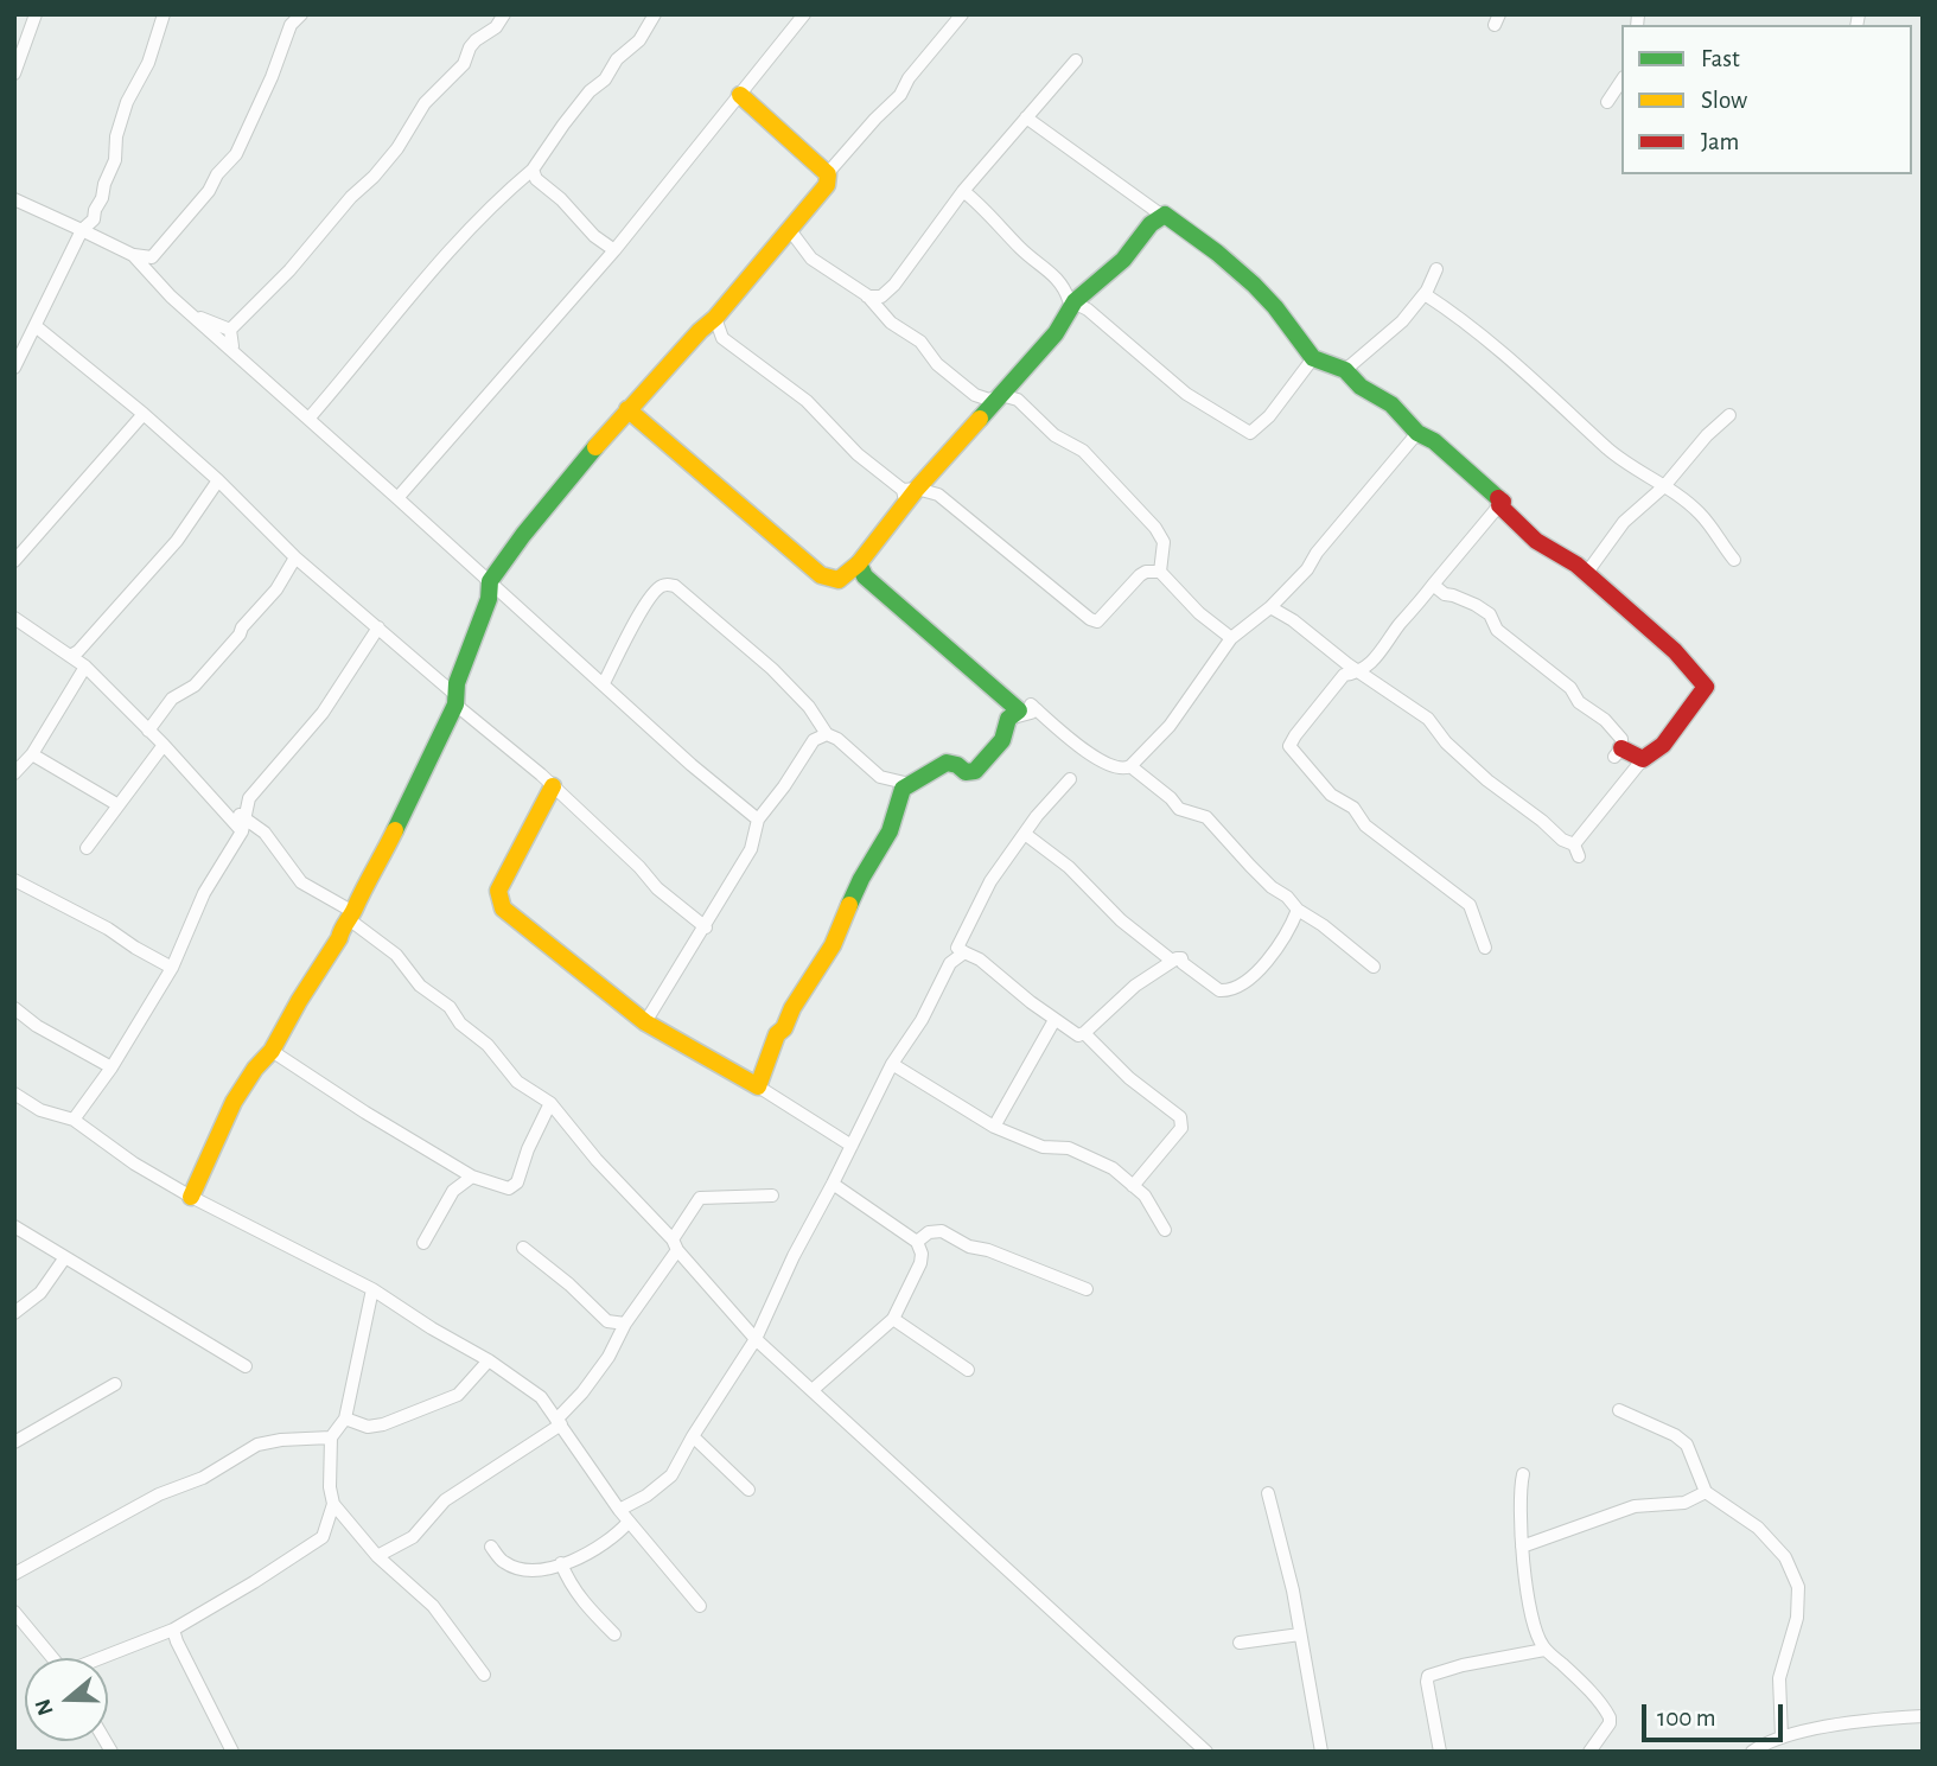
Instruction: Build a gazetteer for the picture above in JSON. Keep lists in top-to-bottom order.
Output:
{
  "legend": ["Fast", "Slow", "Jam"],
  "scale_bar": "100 m",
  "north": "left"
}
